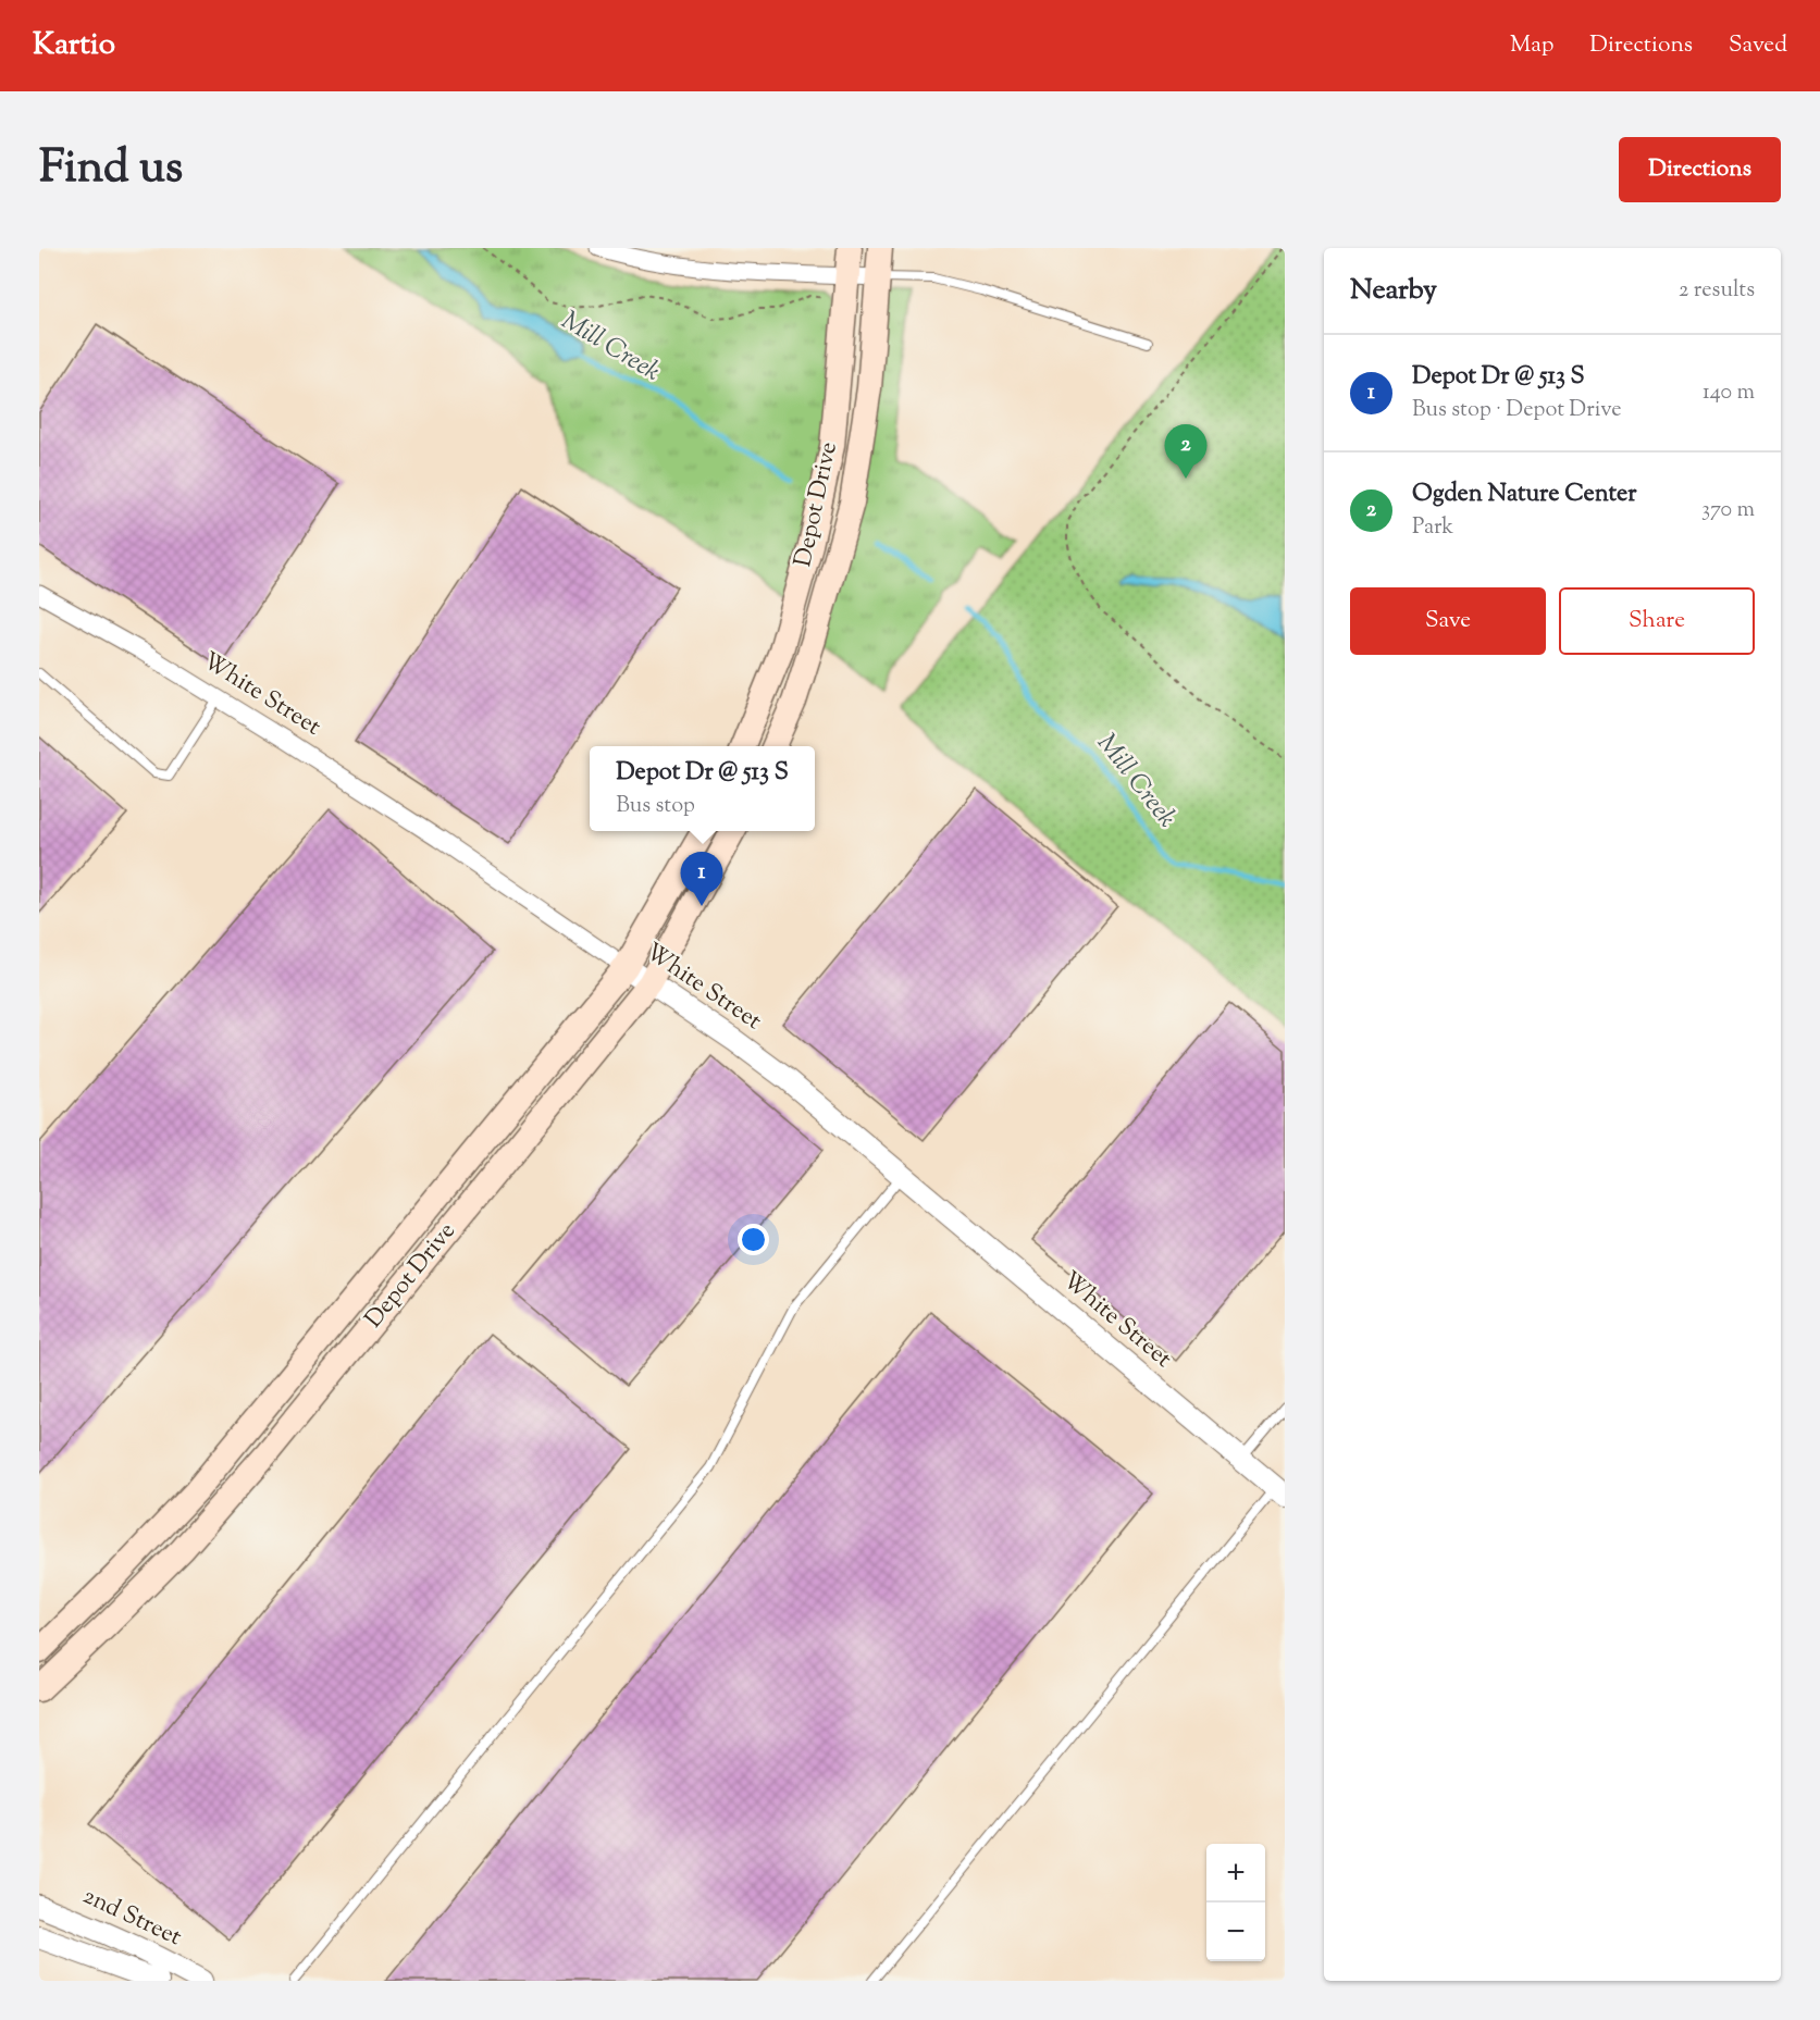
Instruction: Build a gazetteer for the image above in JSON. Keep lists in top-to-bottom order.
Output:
{
  "streets": {
    "main road": ["Depot Drive"],
    "street": ["White Street", "2nd Street"]
  },
  "crossings": [
    ["Depot Drive", "White Street"]
  ],
  "water": ["Mill Creek"],
  "page": {
    "header": "Kartio",
    "nav": ["Map", "Directions", "Saved"],
    "title": "Find us",
    "buttons": [
      "Directions",
      ["Save", "Share"]
    ],
    "heading": ["Nearby", "2 results"],
    "list": [
      {
        "mark": "1",
        "name": "Depot Dr @ 513 S",
        "note": "Bus stop · Depot Drive",
        "value": "140 m"
      },
      {
        "mark": "2",
        "name": "Ogden Nature Center",
        "note": "Park",
        "value": "370 m"
      }
    ],
    "pins": ["2", "1"],
    "popup": ["Depot Dr @ 513 S", "Bus stop"],
    "map_buttons": ["+", "−"]
  }
}
